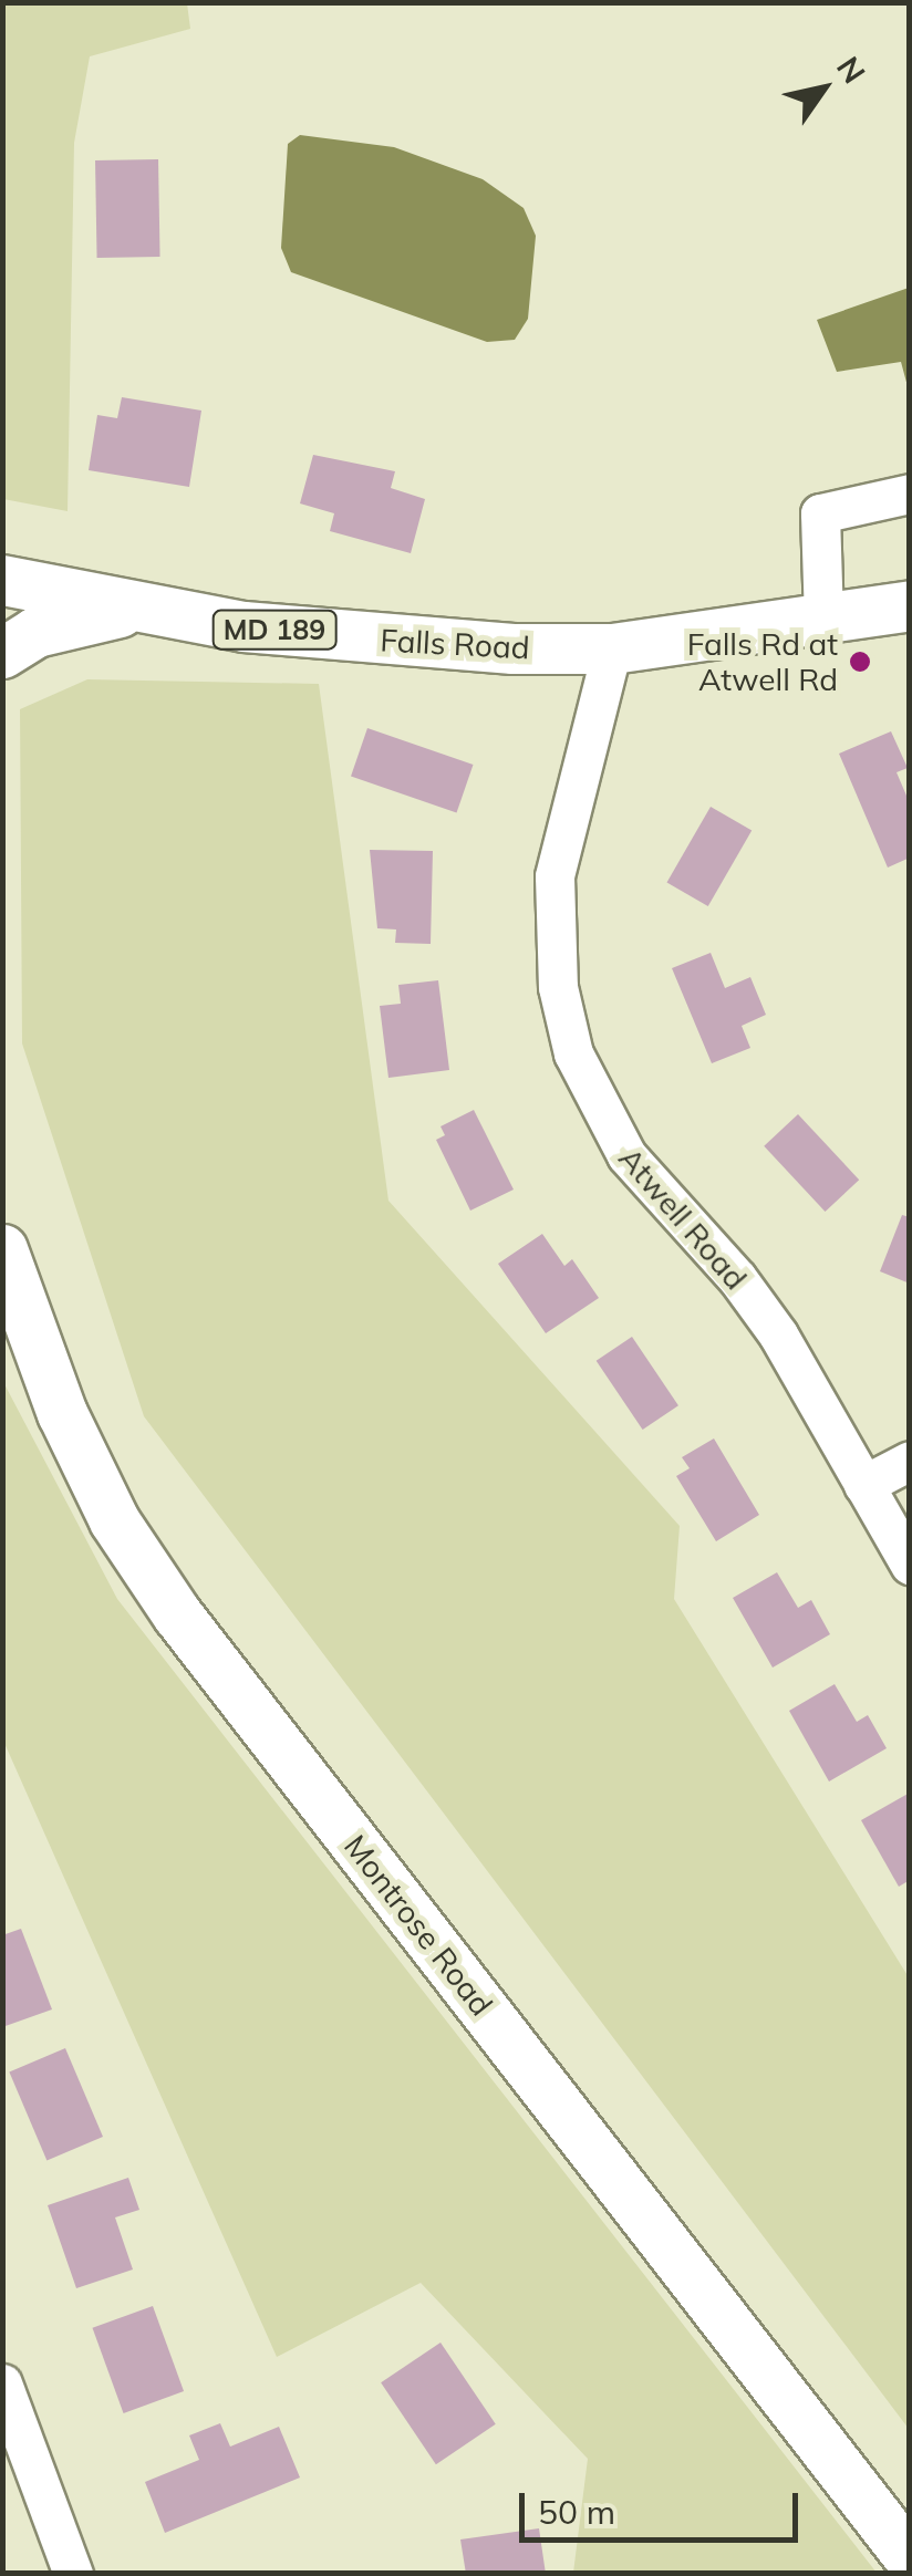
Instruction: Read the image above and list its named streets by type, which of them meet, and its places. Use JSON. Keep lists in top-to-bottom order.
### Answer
{
  "streets": {
    "main road": ["MD 189", "Falls Road", "Montrose Road"],
    "street": ["Atwell Road"]
  },
  "crossings": [
    ["Falls Road", "Atwell Road"]
  ],
  "places": ["Falls Rd at Atwell Rd"],
  "scale_bar": "50 m",
  "north": "top right"
}
